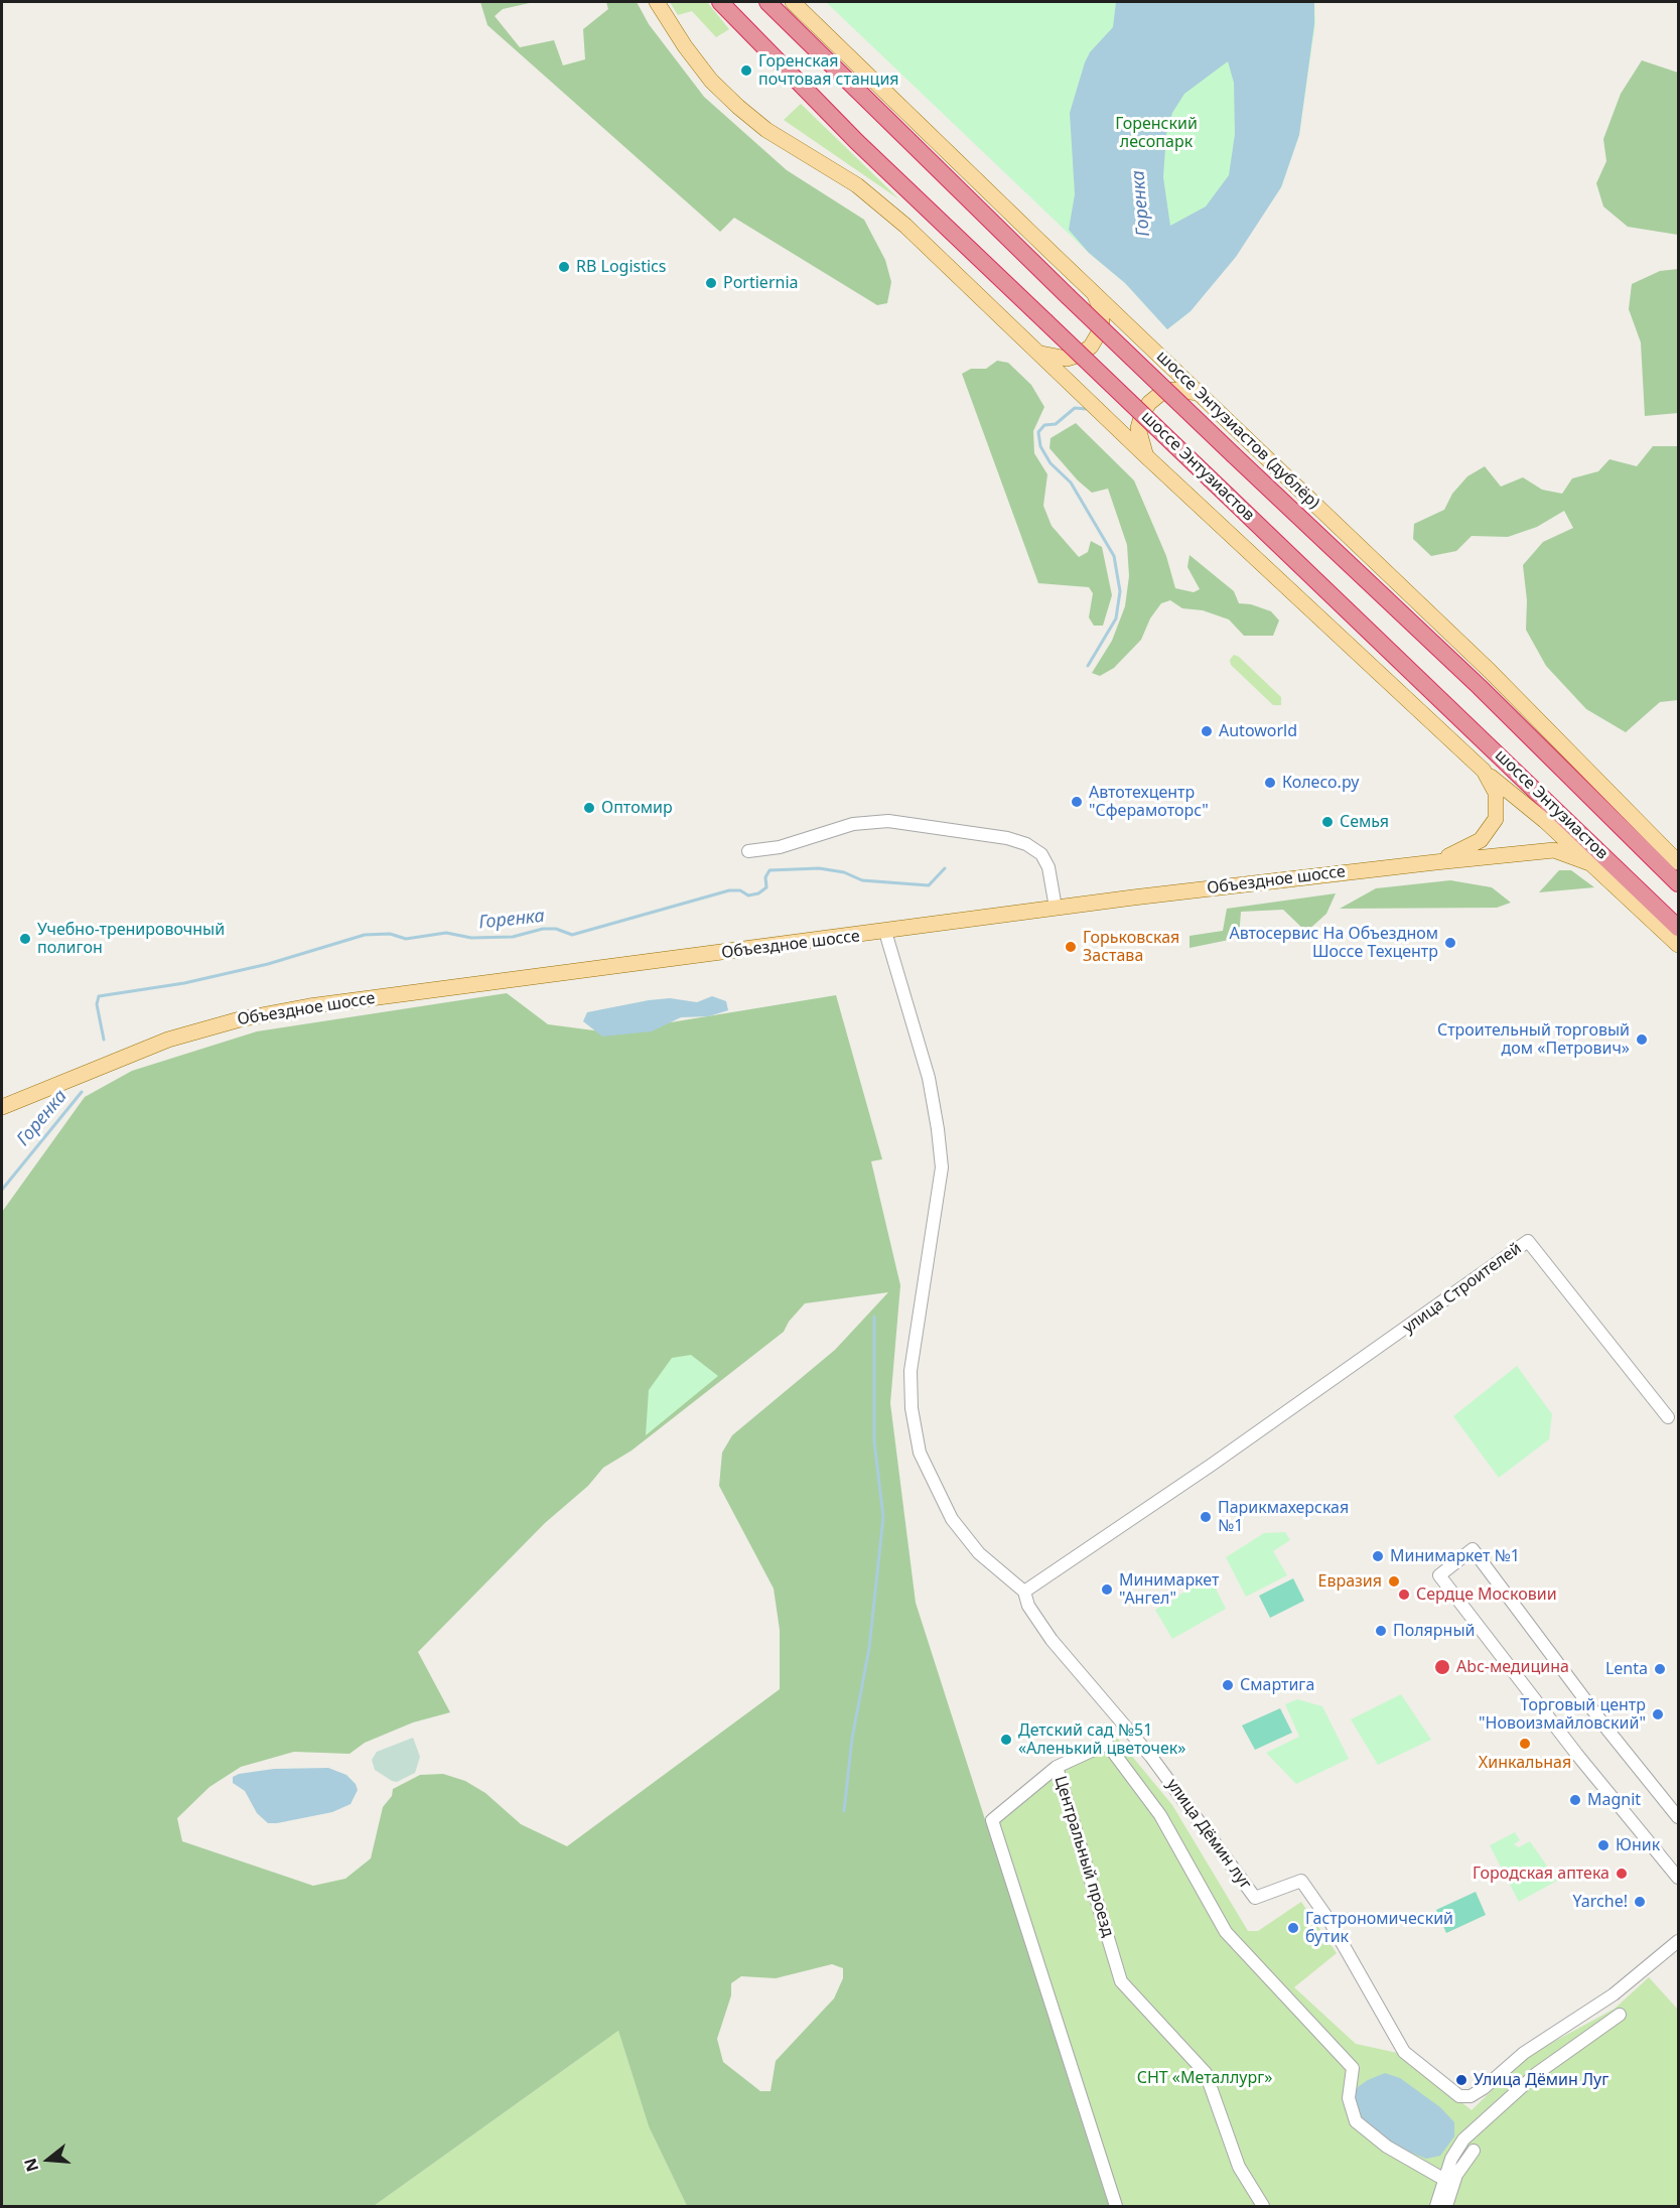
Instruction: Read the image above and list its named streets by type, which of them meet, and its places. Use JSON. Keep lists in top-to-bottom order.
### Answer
{
  "streets": {
    "highway": ["шоссе Энтузиастов"],
    "main road": ["шоссе Энтузиастов (дублёр)", "Объездное шоссе"],
    "street": ["улица Строителей", "улица Дёмин луг", "Центральный проезд"]
  },
  "crossings": [
    ["улица Строителей", "улица Дёмин луг"]
  ],
  "water": ["Горенка"],
  "parks": ["Горенский лесопарк", "СНТ «Металлург»"],
  "places": [
    "Горенская почтовая станция",
    "RB Logistics",
    "Portiernia",
    "Autoworld",
    "Колесо.ру",
    "Автотехцентр \"Сферамоторс\"",
    "Оптомир",
    "Семья",
    "Учебно-тренировочный полигон",
    "Автосервис На Объездном Шоссе Техцентр",
    "Горьковская Застава",
    "Строительный торговый дом «Петрович»",
    "Парикмахерская №1",
    "Минимаркет №1",
    "Евразия",
    "Минимаркет \"Ангел\"",
    "Сердце Московии",
    "Полярный",
    "Abc-медицина",
    "Lenta",
    "Смартига",
    "Торговый центр \"Новоизмайловский\"",
    "Детский сад №51 «Аленький цветочек»",
    "Хинкальная",
    "Magnit",
    "Юник",
    "Городская аптека",
    "Yarche!",
    "Гастрономический бутик",
    "Улица Дёмин Луг"
  ],
  "north": "left"
}
